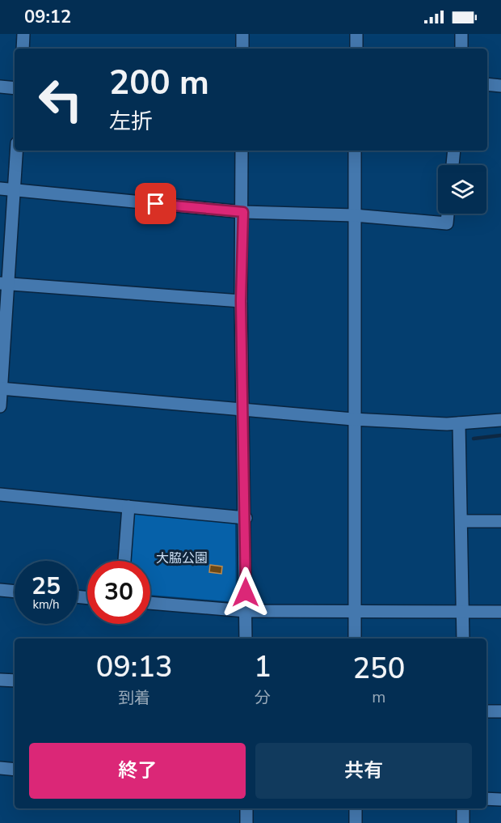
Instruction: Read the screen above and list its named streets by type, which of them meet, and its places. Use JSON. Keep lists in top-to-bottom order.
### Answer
{
  "parks": ["大脇公園"],
  "page": {
    "status": "09:12",
    "turn": ["200 m", "左折"],
    "speed": "25 km/h",
    "limit": "30",
    "eta": [
      "09:13",
      "到着",
      "1",
      "分",
      "250",
      "m"
    ],
    "buttons": ["終了", "共有"]
  }
}
